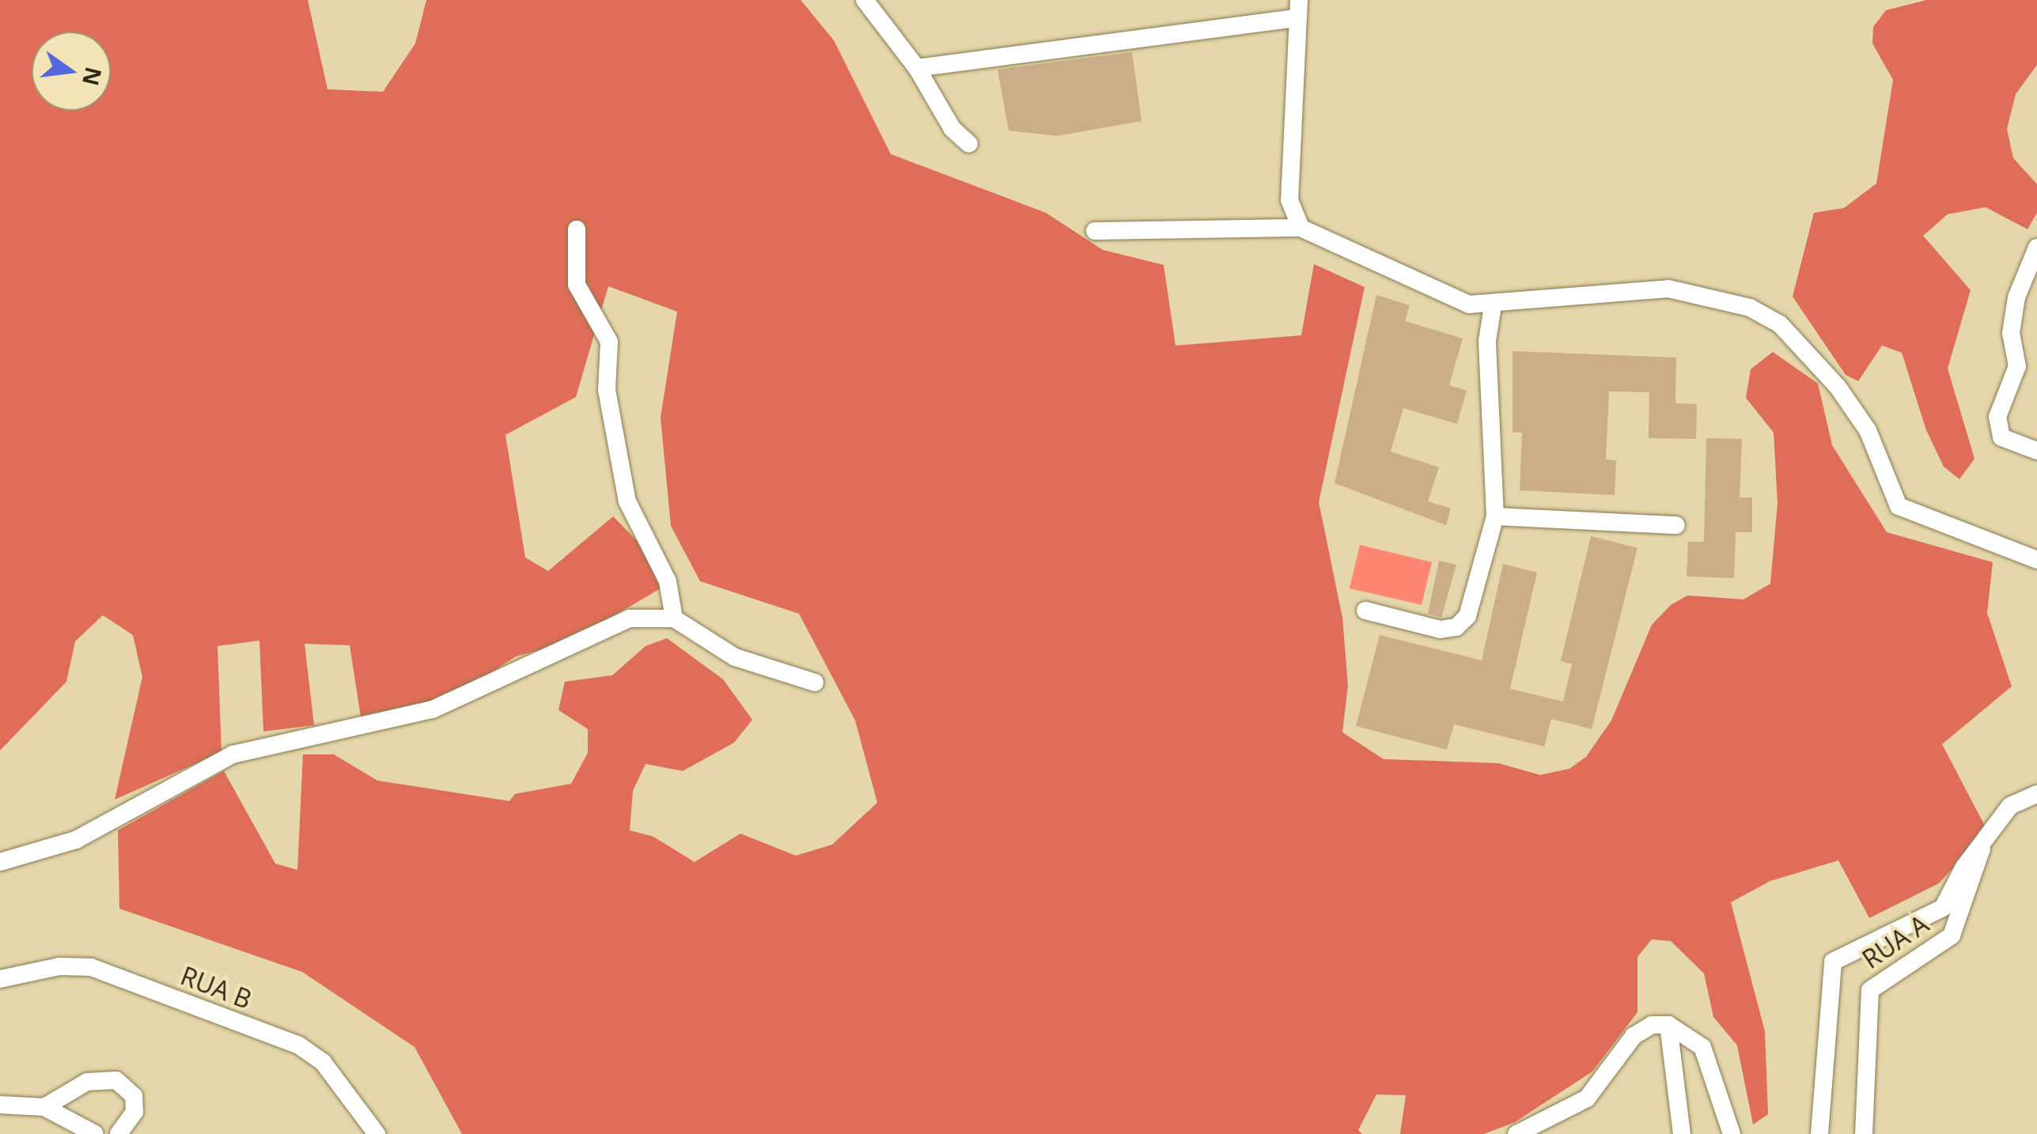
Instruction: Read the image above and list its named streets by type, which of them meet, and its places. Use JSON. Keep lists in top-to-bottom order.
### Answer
{
  "streets": {
    "street": ["RUA A", "RUA B"]
  },
  "north": "right"
}
